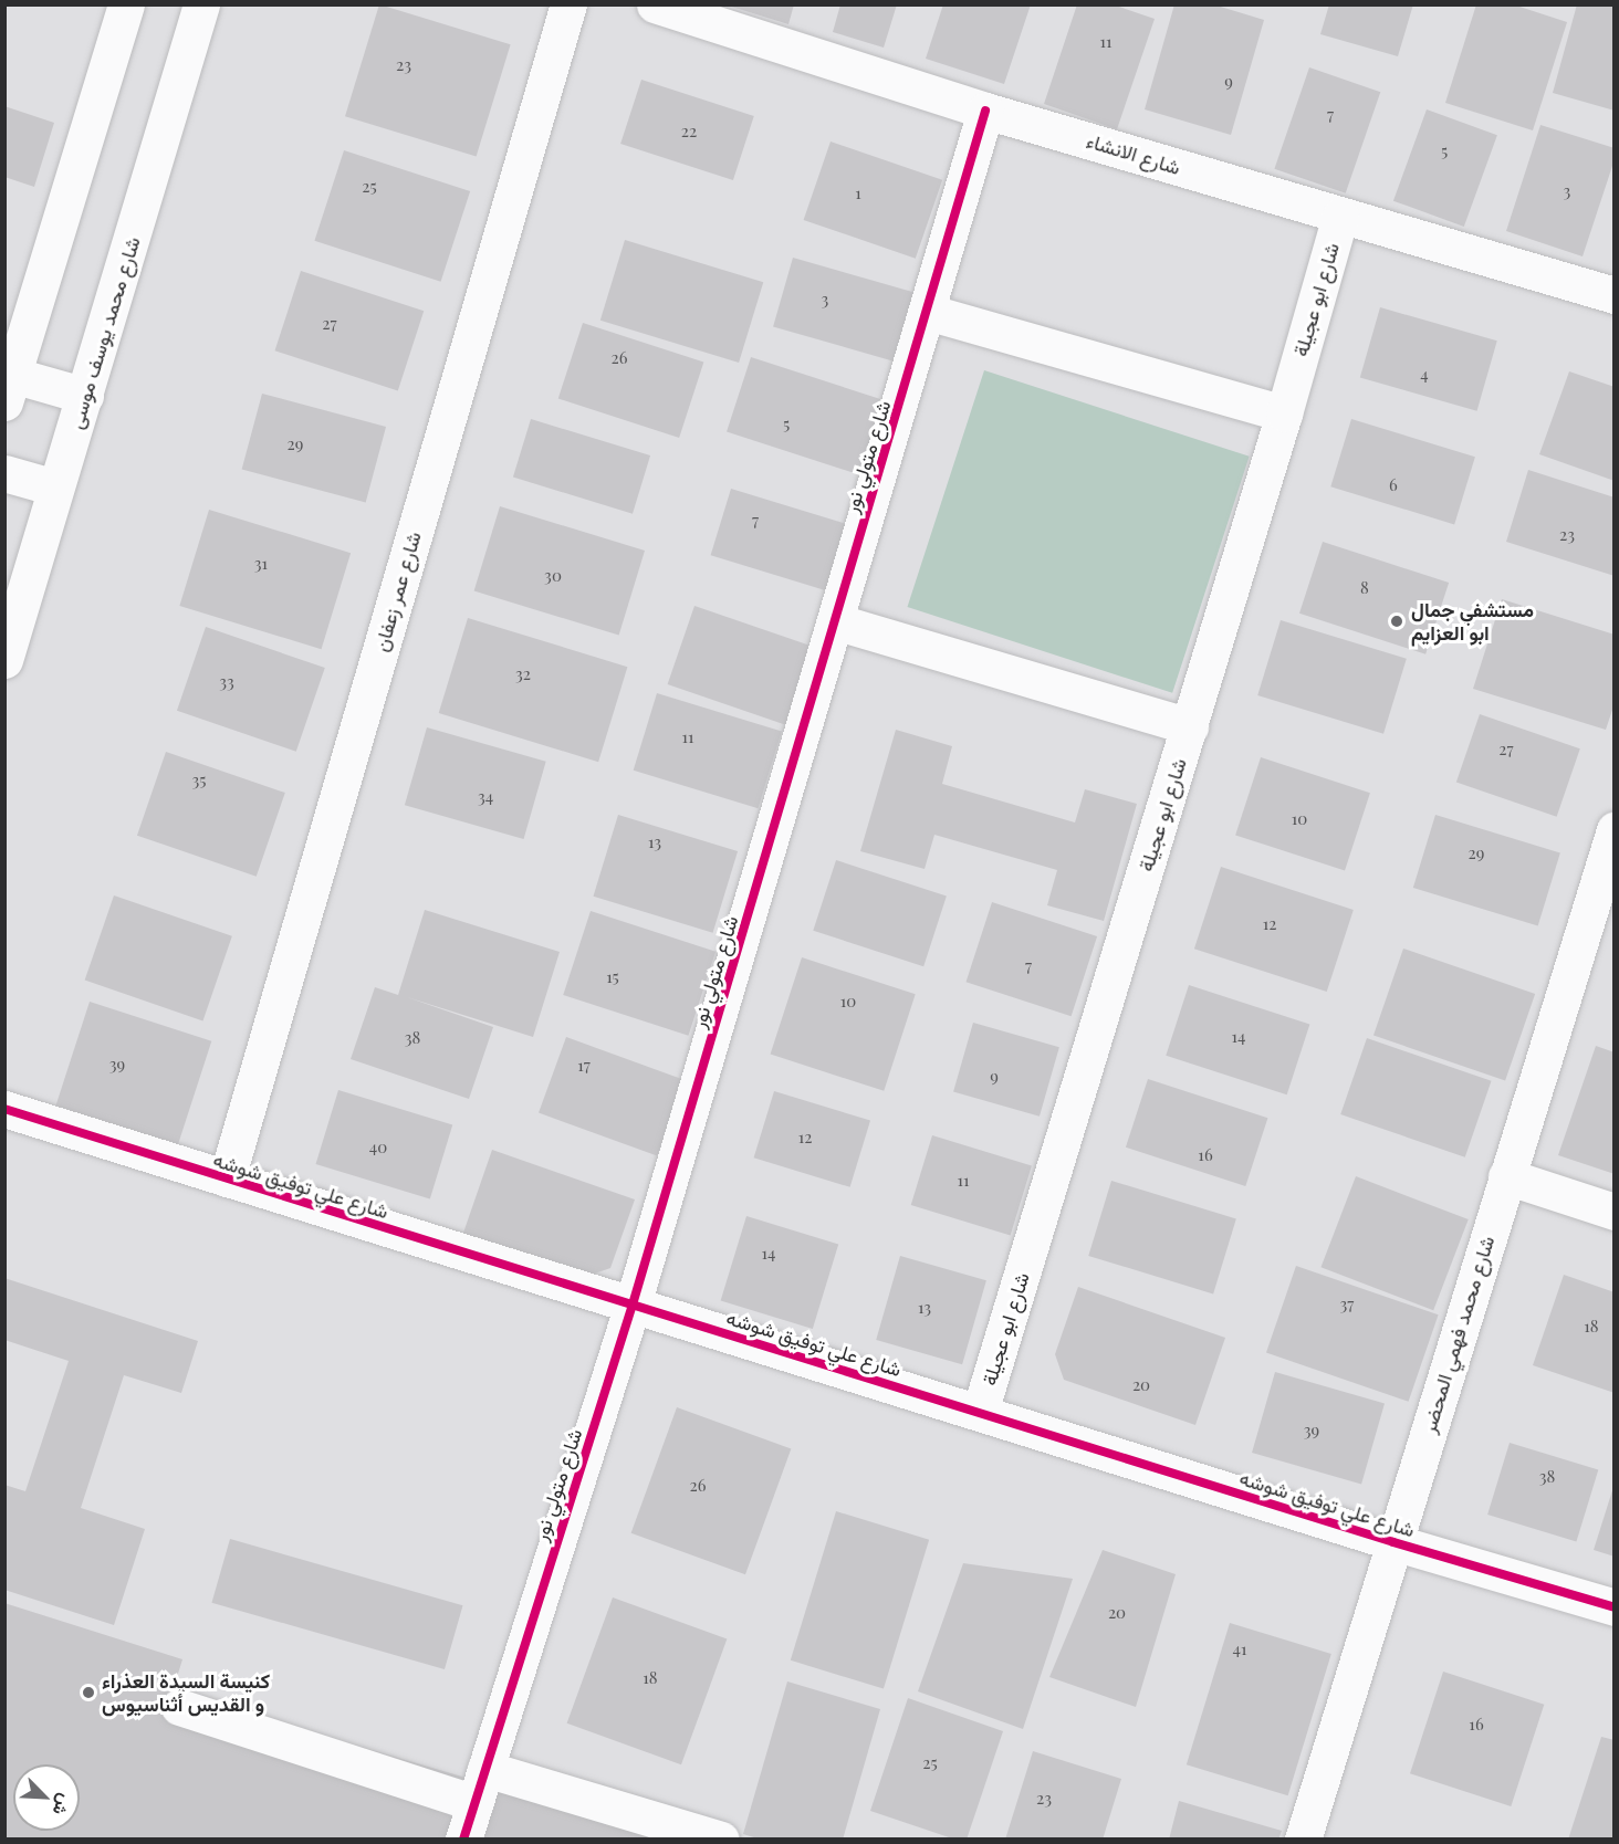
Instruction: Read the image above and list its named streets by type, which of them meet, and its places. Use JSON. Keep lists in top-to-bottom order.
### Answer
{
  "streets": {
    "street": [
      "شارع الانشاء",
      "شارع ابو عجيلة",
      "شارع محمد يوسف موسى",
      "شارع متولي نور",
      "شارع عمر زعفان",
      "شارع علي توفيق شوشه",
      "شارع محمد فهمي المحضر"
    ]
  },
  "crossings": [
    ["شارع الانشاء", "شارع ابو عجيلة"],
    ["شارع الانشاء", "شارع متولي نور"],
    ["شارع ابو عجيلة", "شارع علي توفيق شوشه"],
    ["شارع متولي نور", "شارع علي توفيق شوشه"],
    ["شارع عمر زعفان", "شارع علي توفيق شوشه"],
    ["شارع علي توفيق شوشه", "شارع محمد فهمي المحضر"]
  ],
  "places": ["مستشفي جمال ابو العزايم", "كنيسة السيدة العذراء و القديس أثناسيوس"],
  "house_numbers": [
    "11",
    "23",
    "9",
    "7",
    "22",
    "5",
    "25",
    "3",
    "1",
    "3",
    "27",
    "26",
    "4",
    "5",
    "29",
    "6",
    "7",
    "23",
    "31",
    "30",
    "8",
    "32",
    "33",
    "11",
    "27",
    "35",
    "34",
    "10",
    "13",
    "29",
    "12",
    "7",
    "15",
    "10",
    "14",
    "38",
    "39",
    "17",
    "9",
    "12",
    "40",
    "16",
    "11",
    "14",
    "37",
    "13",
    "18",
    "20",
    "39",
    "38",
    "26",
    "20",
    "41",
    "18",
    "16",
    "25",
    "23"
  ],
  "north": "bottom right"
}
